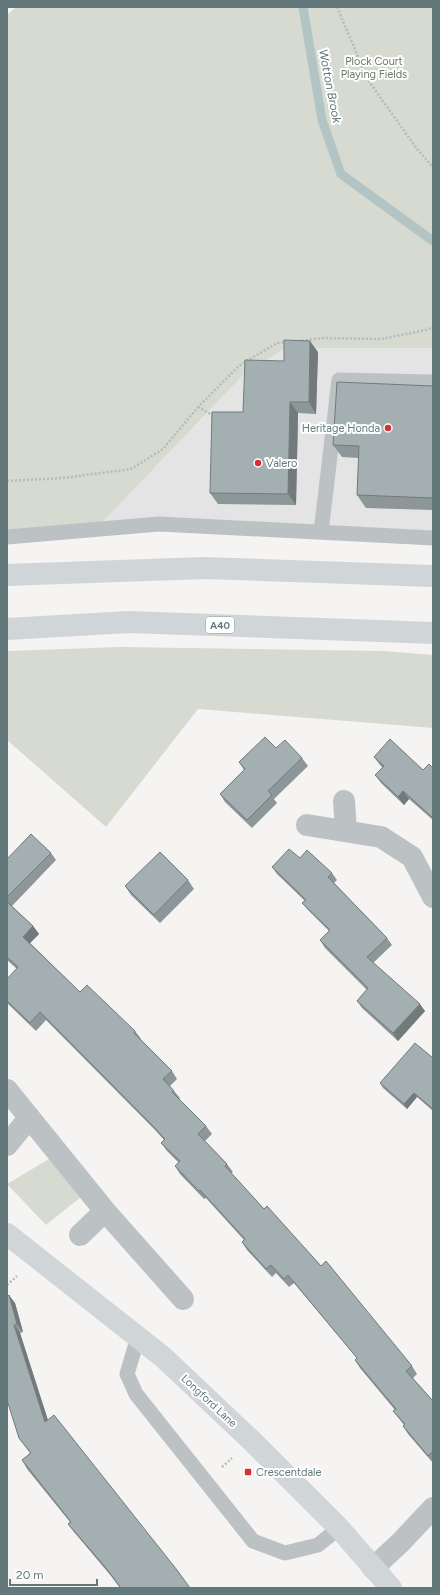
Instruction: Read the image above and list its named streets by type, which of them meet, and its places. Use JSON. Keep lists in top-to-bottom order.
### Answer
{
  "streets": {
    "main road": ["A40", "Longford Lane"]
  },
  "water": ["Wotton Brook"],
  "parks": ["Plock Court Playing Fields"],
  "places": {
    "other": ["Heritage Honda", "Valero"],
    "transit": ["Crescentdale"]
  },
  "scale_bar": "20 m"
}
